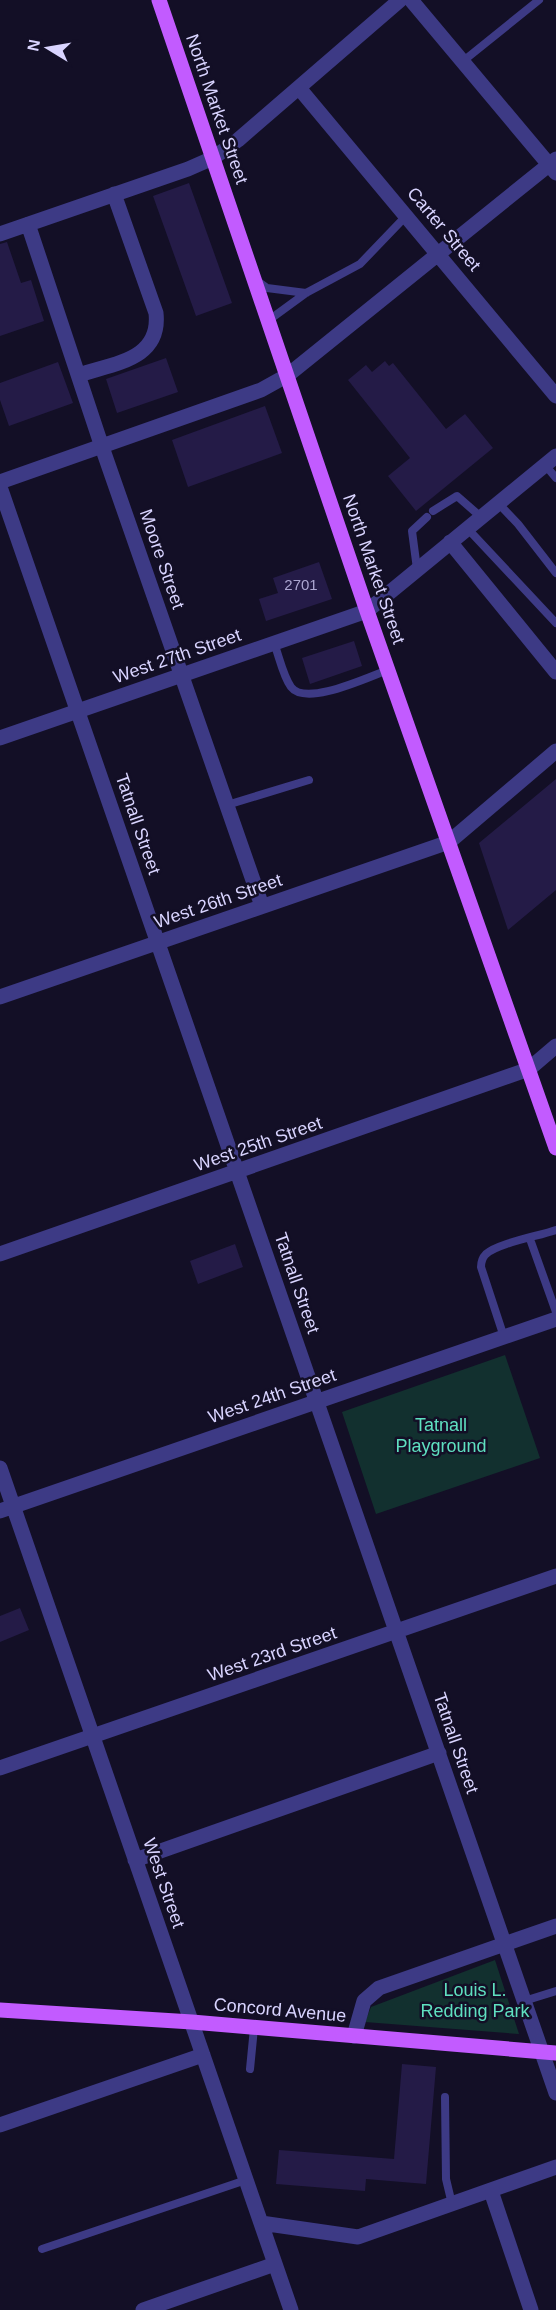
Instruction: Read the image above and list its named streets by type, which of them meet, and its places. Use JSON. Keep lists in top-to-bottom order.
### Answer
{
  "streets": {
    "main road": ["North Market Street", "Concord Avenue"],
    "street": [
      "Carter Street",
      "Moore Street",
      "West 27th Street",
      "Tatnall Street",
      "West 26th Street",
      "West 25th Street",
      "West 24th Street",
      "West 23rd Street",
      "West Street"
    ]
  },
  "crossings": [
    ["North Market Street", "West 27th Street"],
    ["North Market Street", "West 26th Street"],
    ["North Market Street", "West 25th Street"],
    ["Moore Street", "West 27th Street"],
    ["Moore Street", "West 26th Street"],
    ["West 27th Street", "Tatnall Street"],
    ["Tatnall Street", "West 26th Street"],
    ["Tatnall Street", "West 25th Street"],
    ["Tatnall Street", "West 24th Street"],
    ["Tatnall Street", "West 23rd Street"],
    ["Tatnall Street", "Concord Avenue"],
    ["West 24th Street", "West Street"],
    ["West 23rd Street", "West Street"],
    ["West Street", "Concord Avenue"]
  ],
  "parks": ["Tatnall Playground", "Louis L. Redding Park"],
  "house_numbers": ["2701"],
  "north": "left"
}
